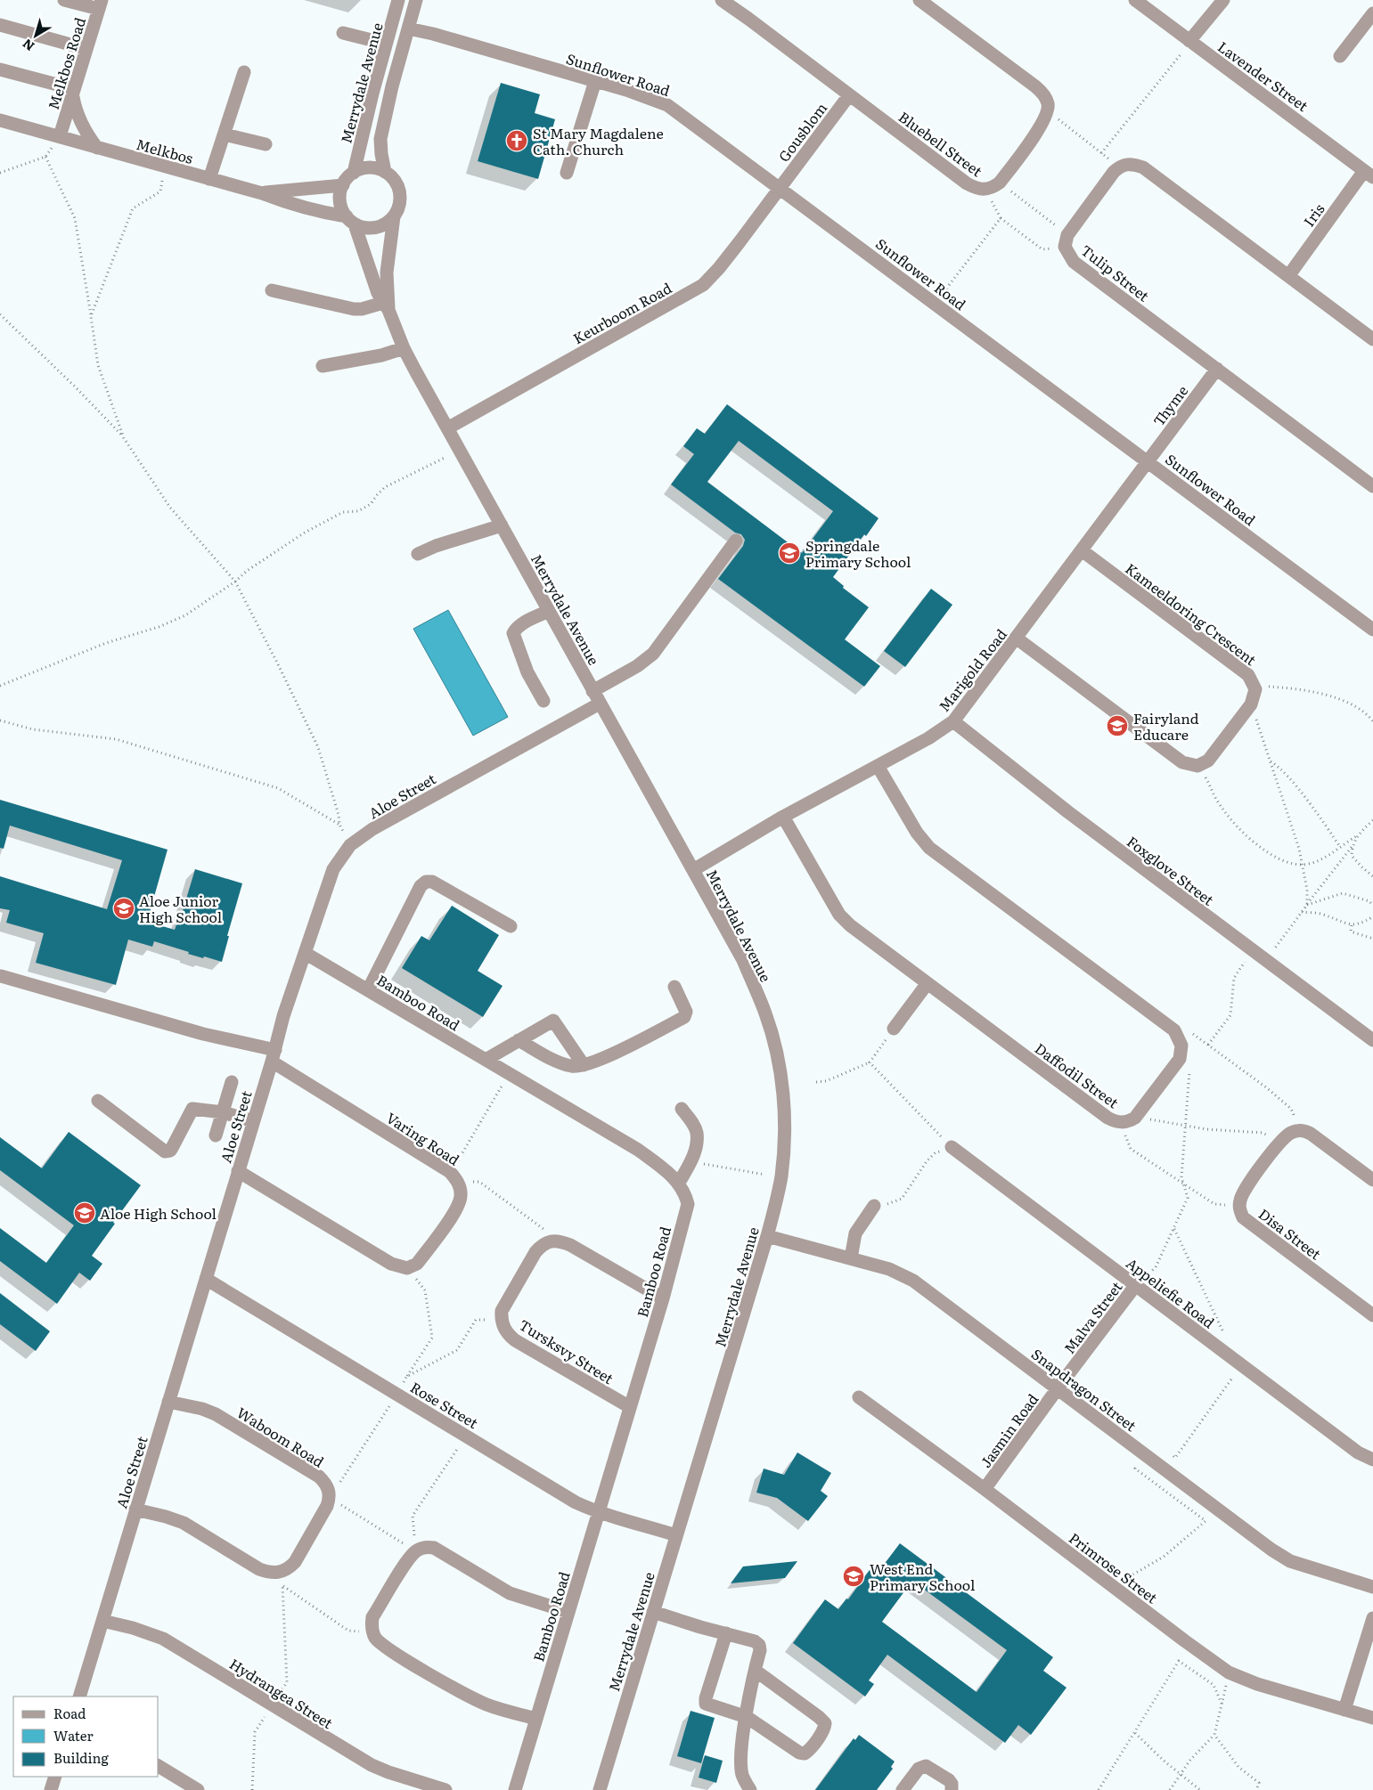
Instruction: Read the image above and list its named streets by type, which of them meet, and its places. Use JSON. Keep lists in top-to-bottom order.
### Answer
{
  "streets": {
    "street": [
      "Melkbos Road",
      "Sunflower Road",
      "Lavender Street",
      "Merrydale Avenue",
      "Gousblom",
      "Bluebell Street",
      "Melkbos",
      "Iris",
      "Tulip Street",
      "Keurboom Road",
      "Thyme",
      "Kameeldoring Crescent",
      "Marigold Road",
      "Aloe Street",
      "Foxglove Street",
      "Bamboo Road",
      "Daffodil Street",
      "Varing Road",
      "Disa Street",
      "Appeliefie Road",
      "Malva Street",
      "Tursksvy Street",
      "Snapdragon Street",
      "Rose Street",
      "Jasmin Road",
      "Waboom Road",
      "Primrose Street",
      "Hydrangea Street"
    ]
  },
  "crossings": [
    ["Melkbos Road", "Melkbos"],
    ["Sunflower Road", "Gousblom"],
    ["Sunflower Road", "Keurboom Road"],
    ["Sunflower Road", "Thyme"],
    ["Sunflower Road", "Marigold Road"],
    ["Lavender Street", "Iris"],
    ["Merrydale Avenue", "Melkbos"],
    ["Merrydale Avenue", "Keurboom Road"],
    ["Merrydale Avenue", "Marigold Road"],
    ["Merrydale Avenue", "Aloe Street"],
    ["Merrydale Avenue", "Snapdragon Street"],
    ["Merrydale Avenue", "Rose Street"],
    ["Gousblom", "Bluebell Street"],
    ["Gousblom", "Keurboom Road"],
    ["Tulip Street", "Thyme"],
    ["Thyme", "Marigold Road"],
    ["Kameeldoring Crescent", "Marigold Road"],
    ["Marigold Road", "Foxglove Street"],
    ["Marigold Road", "Daffodil Street"],
    ["Aloe Street", "Bamboo Road"],
    ["Aloe Street", "Varing Road"],
    ["Aloe Street", "Rose Street"],
    ["Aloe Street", "Waboom Road"],
    ["Aloe Street", "Hydrangea Street"],
    ["Bamboo Road", "Tursksvy Street"],
    ["Bamboo Road", "Rose Street"],
    ["Appeliefie Road", "Malva Street"],
    ["Malva Street", "Snapdragon Street"],
    ["Malva Street", "Jasmin Road"],
    ["Snapdragon Street", "Jasmin Road"],
    ["Jasmin Road", "Primrose Street"]
  ],
  "places": {
    "church": ["St Mary Magdalene Cath. Church"],
    "school or university": [
      "Springdale Primary School",
      "Fairyland Educare",
      "Aloe Junior High School",
      "Aloe High School",
      "West End Primary School"
    ]
  },
  "legend": ["Road", "Water", "Building"],
  "north": "bottom left"
}
